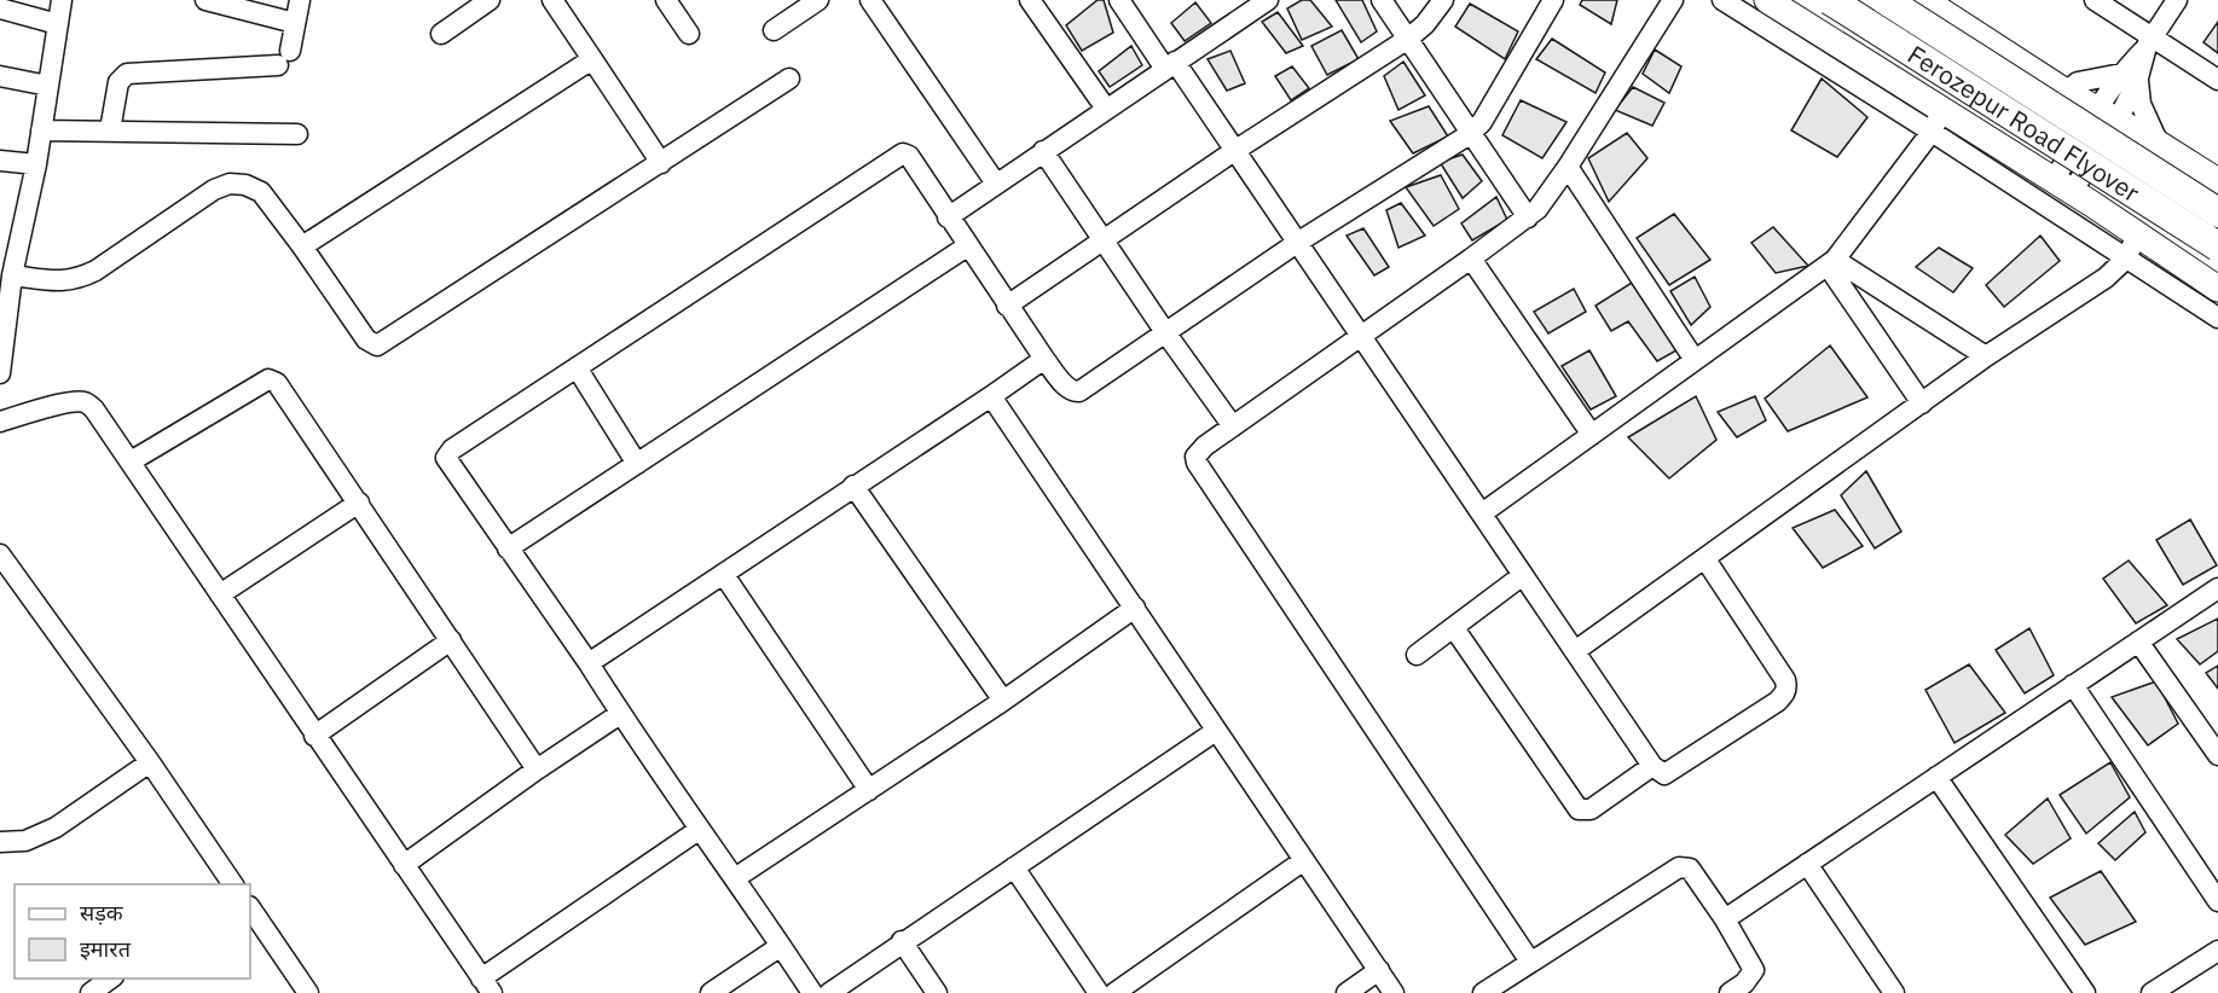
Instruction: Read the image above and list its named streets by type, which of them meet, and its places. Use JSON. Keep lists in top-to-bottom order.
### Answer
{
  "streets": {
    "highway": ["Ferozepur Road Flyover"]
  },
  "legend": ["सड़क", "इमारत"]
}
